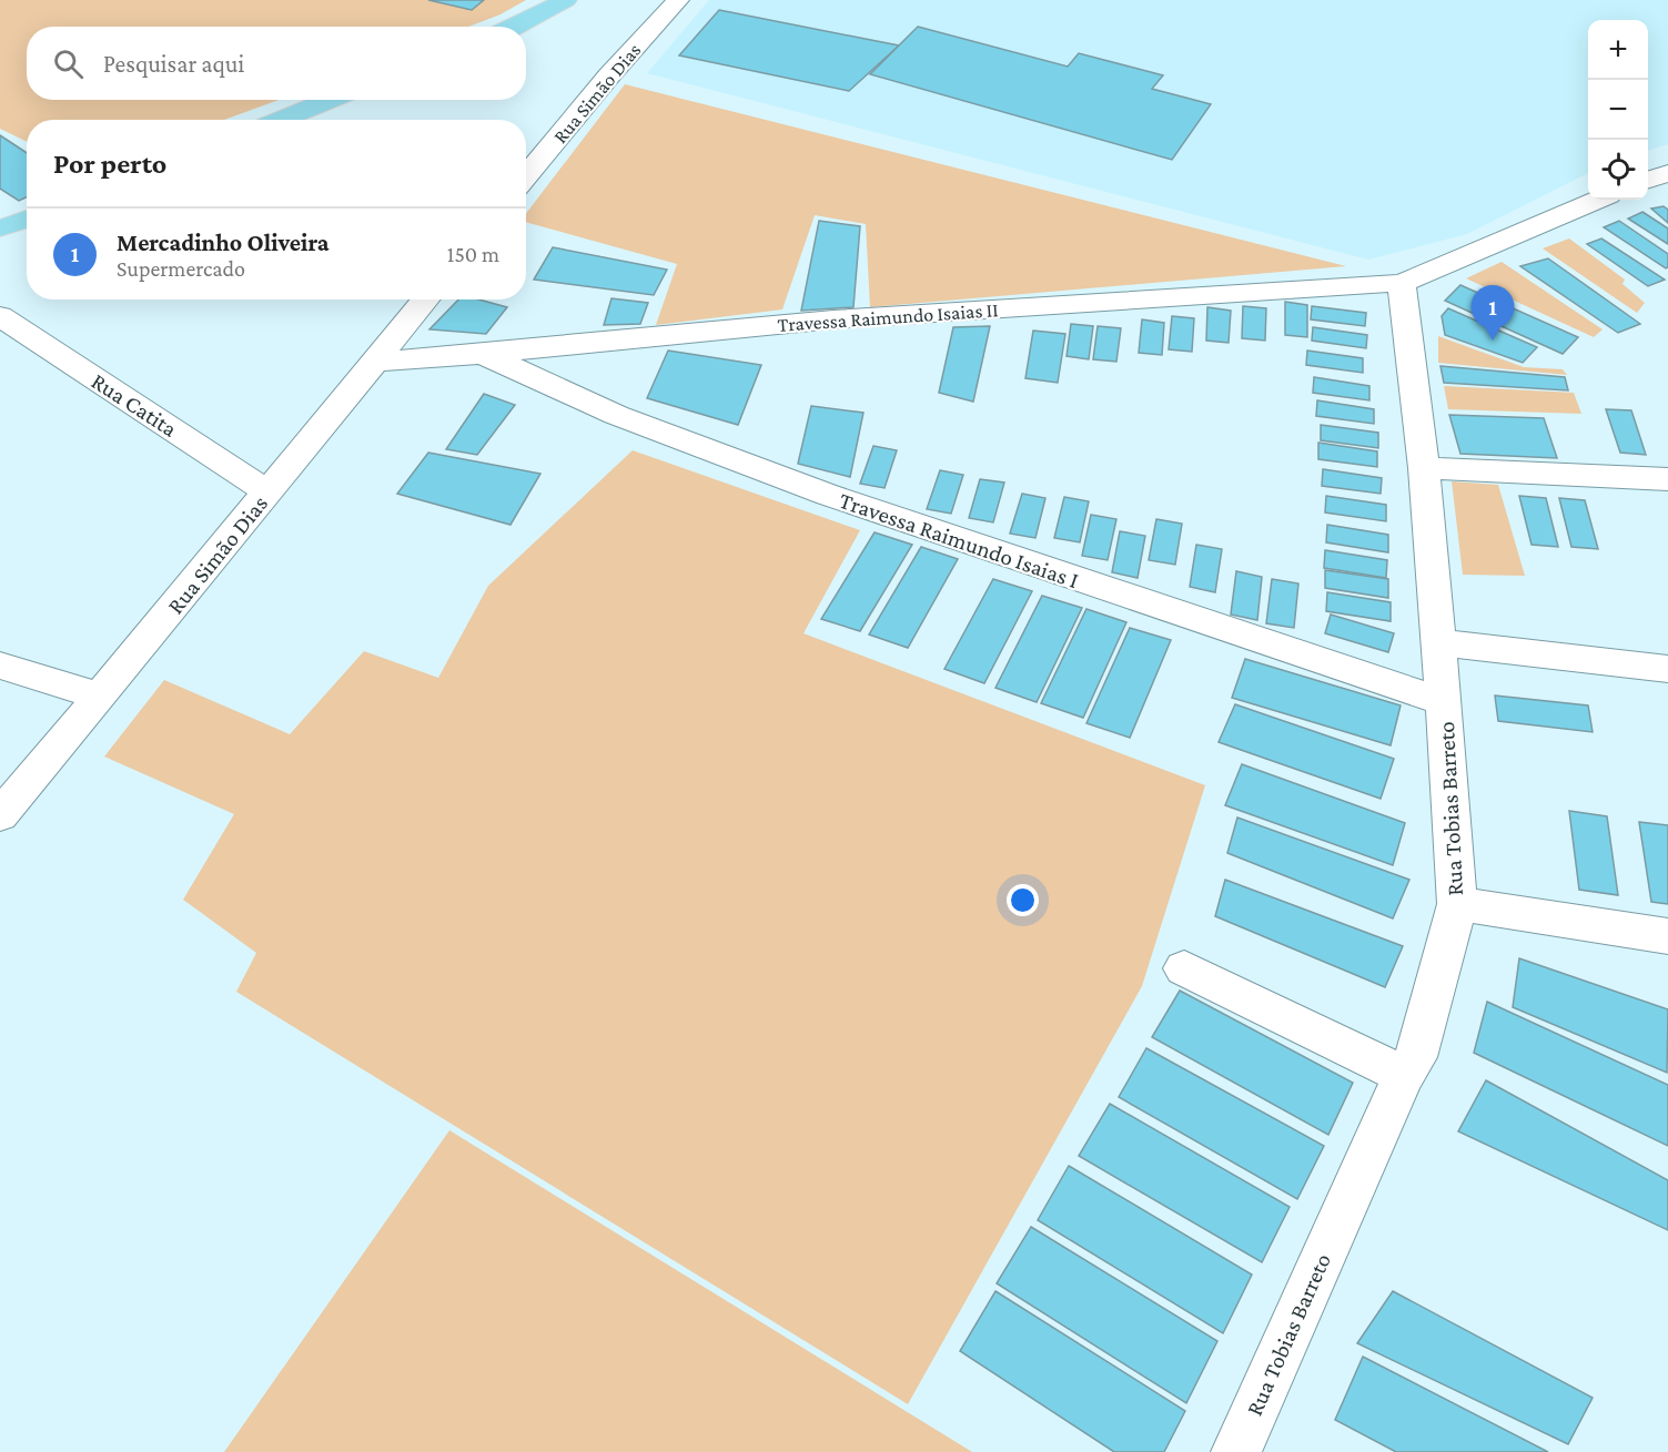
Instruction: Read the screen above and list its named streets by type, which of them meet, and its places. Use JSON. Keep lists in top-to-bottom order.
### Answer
{
  "streets": {
    "street": [
      "Rua Simão Dias",
      "Travessa Raimundo Isaias II",
      "Rua Catita",
      "Travessa Raimundo Isaias I",
      "Rua Tobias Barreto"
    ]
  },
  "crossings": [
    ["Rua Simão Dias", "Travessa Raimundo Isaias II"],
    ["Rua Simão Dias", "Rua Catita"],
    ["Travessa Raimundo Isaias II", "Travessa Raimundo Isaias I"],
    ["Travessa Raimundo Isaias II", "Rua Tobias Barreto"],
    ["Travessa Raimundo Isaias I", "Rua Tobias Barreto"]
  ],
  "page": {
    "map_buttons": ["+", "−"],
    "search": "Pesquisar aqui",
    "heading": "Por perto",
    "list": [
      {
        "mark": "1",
        "name": "Mercadinho Oliveira",
        "note": "Supermercado",
        "value": "150 m"
      }
    ],
    "pins": "1"
  }
}
